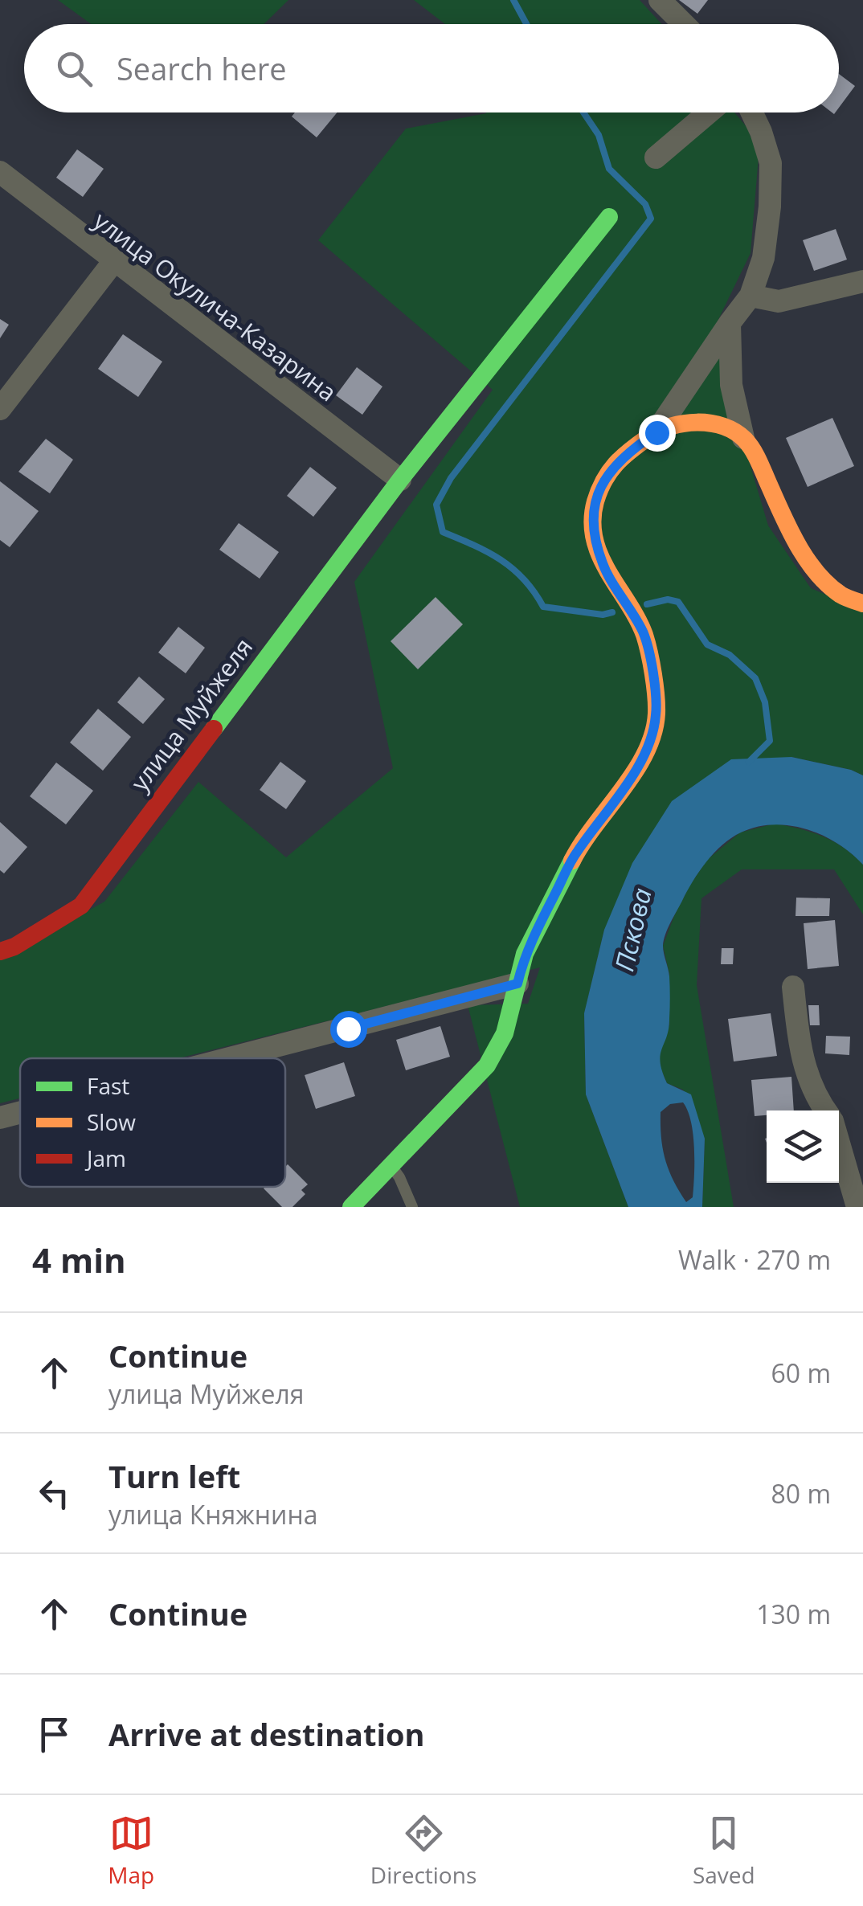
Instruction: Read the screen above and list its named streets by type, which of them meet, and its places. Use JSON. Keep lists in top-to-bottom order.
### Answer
{
  "streets": {
    "street": ["улица Окулича-Казарина", "улица Муйжеля"]
  },
  "crossings": [
    ["улица Окулича-Казарина", "улица Муйжеля"]
  ],
  "water": ["Пскова"],
  "legend": ["Fast", "Slow", "Jam"],
  "page": {
    "search": "Search here",
    "heading": ["4 min", "Walk · 270 m"],
    "list": [
      ["Continue", "улица Муйжеля", "60 m"],
      ["Turn left", "улица Княжнина", "80 m"],
      ["Continue", "130 m"],
      "Arrive at destination"
    ],
    "nav": ["Map", "Directions", "Saved"]
  }
}
